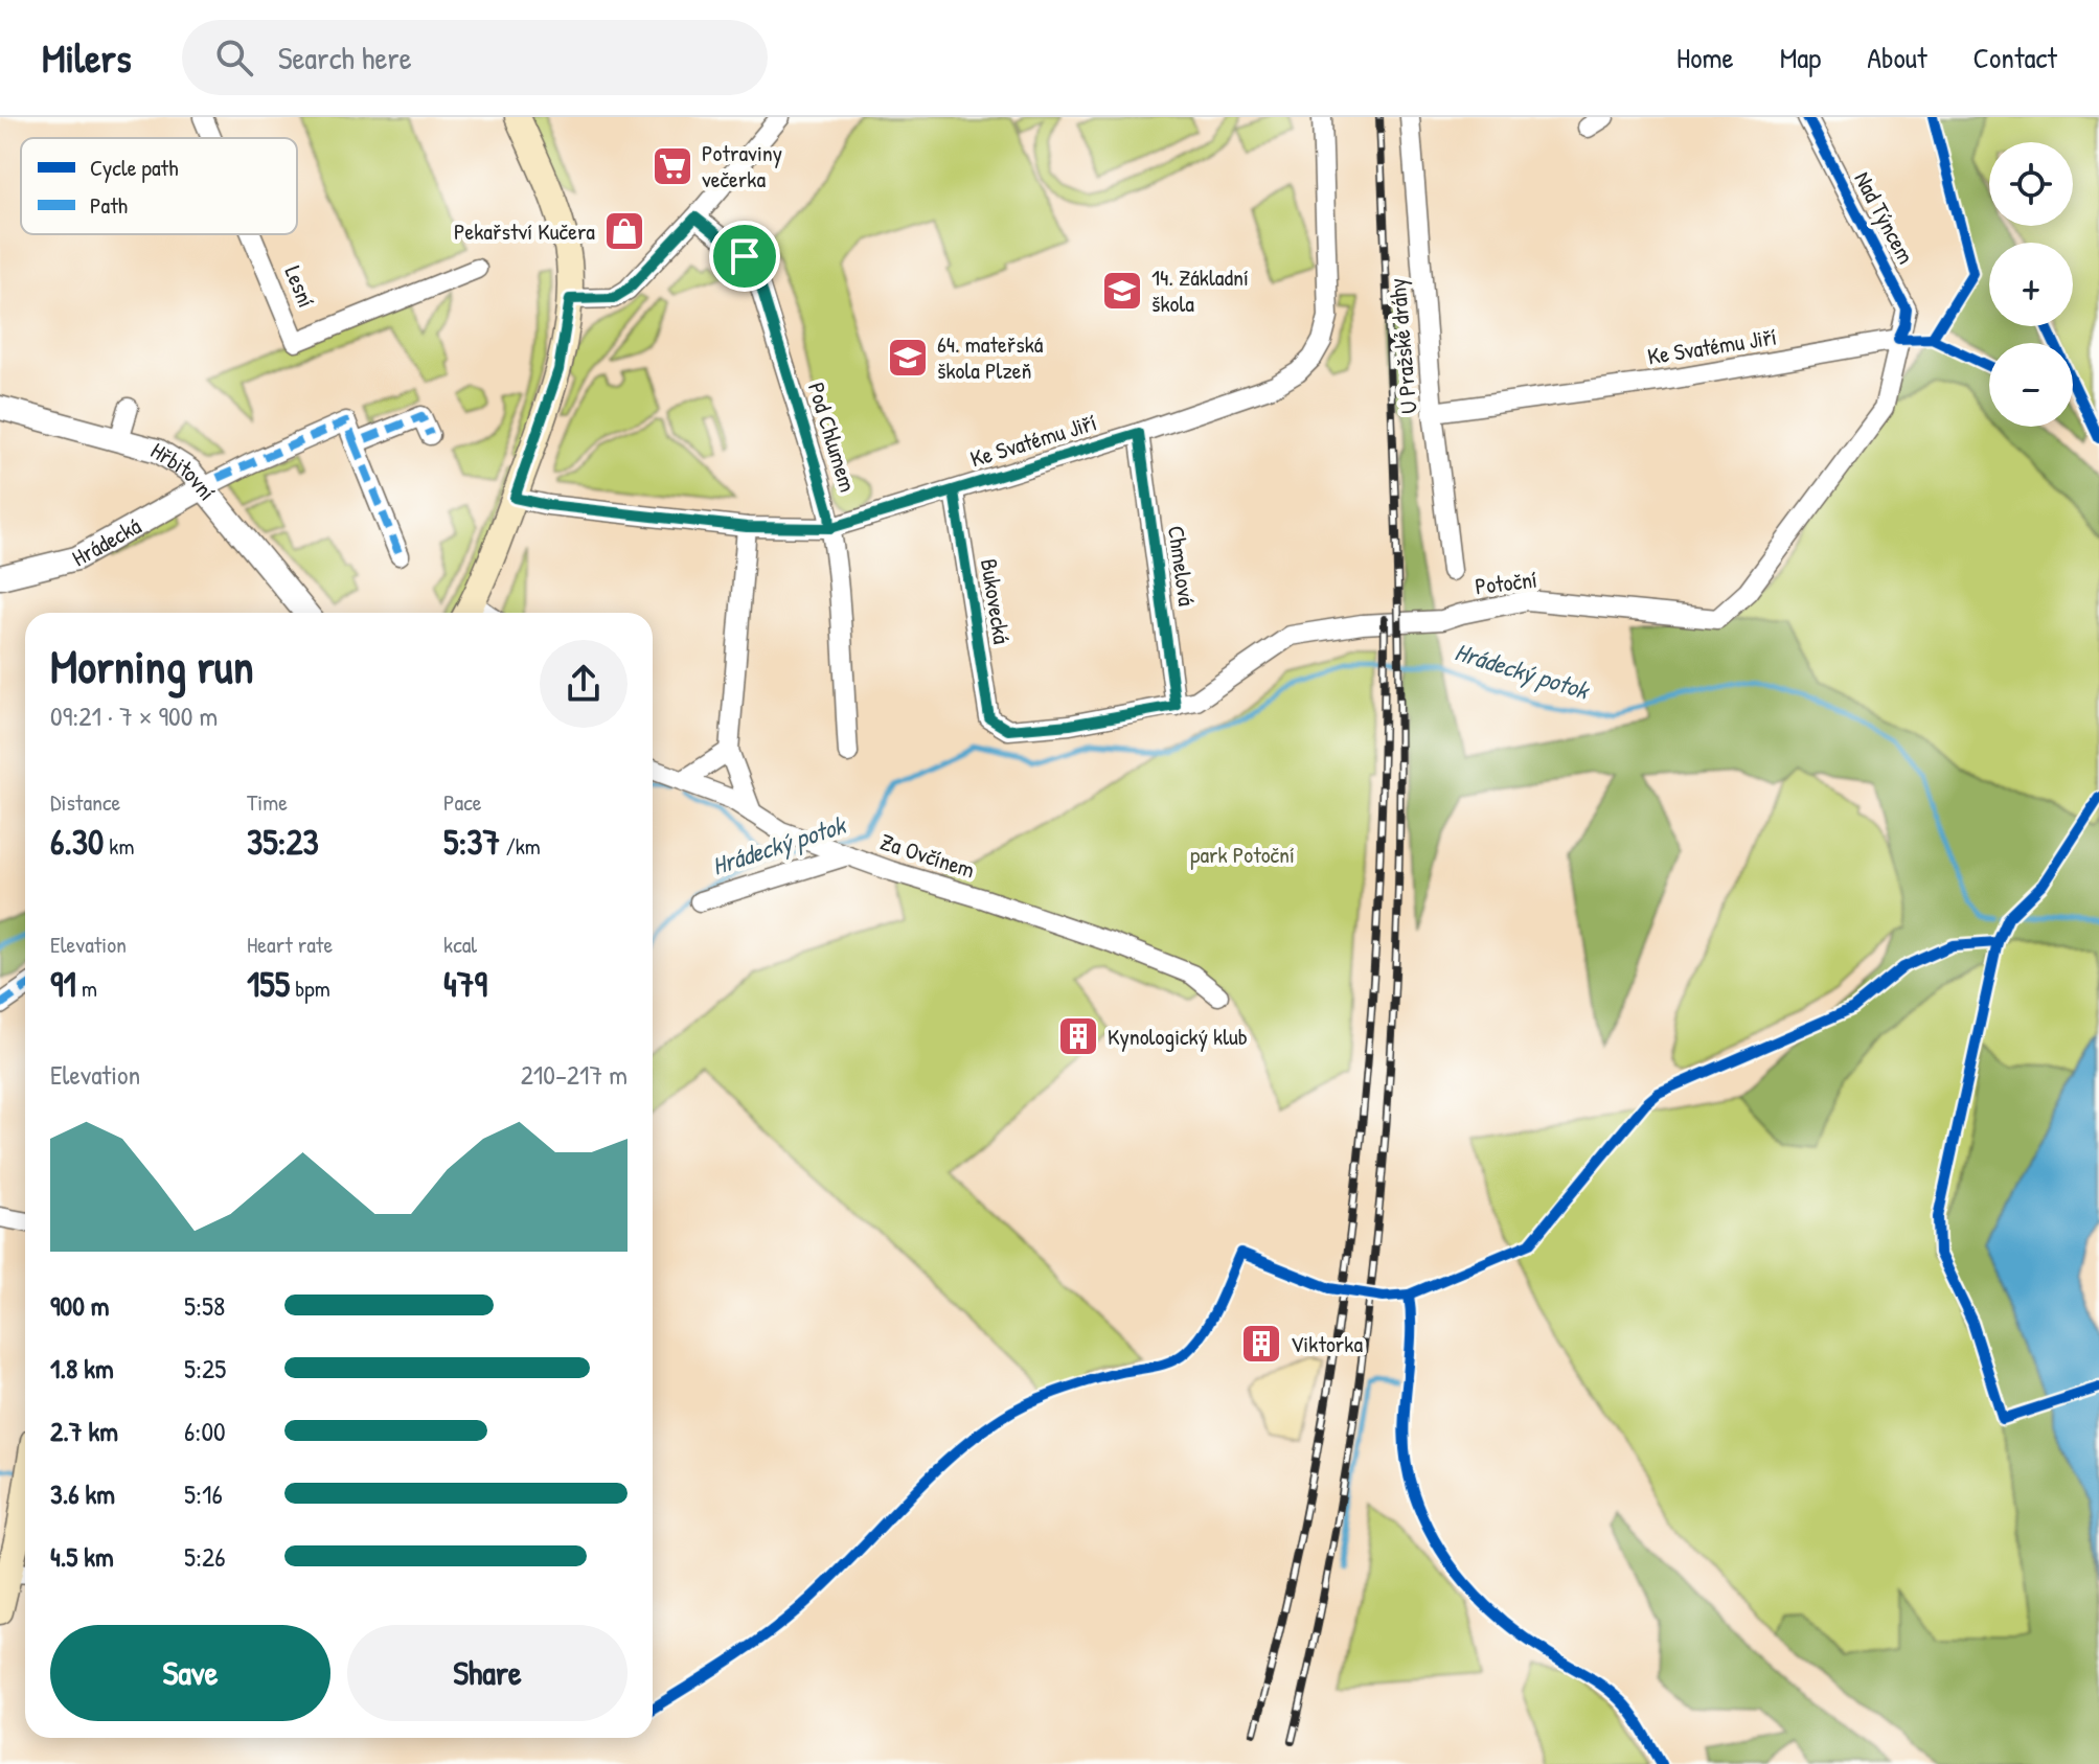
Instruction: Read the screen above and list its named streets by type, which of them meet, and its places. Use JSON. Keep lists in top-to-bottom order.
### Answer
{
  "streets": {
    "street": [
      "Nad Týncem",
      "Lesní",
      "U Pražské dráhy",
      "Ke Svatému Jiří",
      "Pod Chlumem",
      "Hřbitovní",
      "Hrádecká",
      "Chmelová",
      "Potoční",
      "Bukovecká",
      "Za Ovčínem"
    ]
  },
  "crossings": [
    ["Nad Týncem", "Ke Svatému Jiří"],
    ["Nad Týncem", "Potoční"],
    ["U Pražské dráhy", "Ke Svatému Jiří"],
    ["Ke Svatému Jiří", "Pod Chlumem"],
    ["Ke Svatému Jiří", "Chmelová"],
    ["Ke Svatému Jiří", "Potoční"],
    ["Ke Svatému Jiří", "Bukovecká"],
    ["Hřbitovní", "Hrádecká"],
    ["Chmelová", "Potoční"],
    ["Potoční", "Bukovecká"]
  ],
  "water": ["Hrádecký potok"],
  "parks": ["park Potoční"],
  "places": {
    "supermarket": ["Potraviny večerka"],
    "shop": ["Pekařství Kučera"],
    "school or university": ["14. Základní škola", "64. mateřská škola Plzeň"],
    "building": ["Kynologický klub", "Viktorka"]
  },
  "legend": ["Cycle path", "Path"],
  "page": {
    "header": "Milers",
    "search": "Search here",
    "nav": [
      "Home",
      "Map",
      "About",
      "Contact"
    ],
    "map_buttons": ["+", "−"],
    "heading": ["Morning run", "09:21 · 7 × 900 m"],
    "stats": [
      ["Distance", "6.30 km"],
      ["Time", "35:23"],
      ["Pace", "5:37 /km"],
      ["Elevation", "91 m"],
      ["Heart rate", "155 bpm"],
      ["kcal", "479"]
    ],
    "chart": ["Elevation", "210–217 m"],
    "list": [
      {
        "name": "900 m",
        "note": "5:58"
      },
      {
        "name": "1.8 km",
        "note": "5:25"
      },
      {
        "name": "2.7 km",
        "note": "6:00"
      },
      {
        "name": "3.6 km",
        "note": "5:16"
      },
      {
        "name": "4.5 km",
        "note": "5:26"
      }
    ],
    "buttons": ["Save", "Share"]
  }
}
